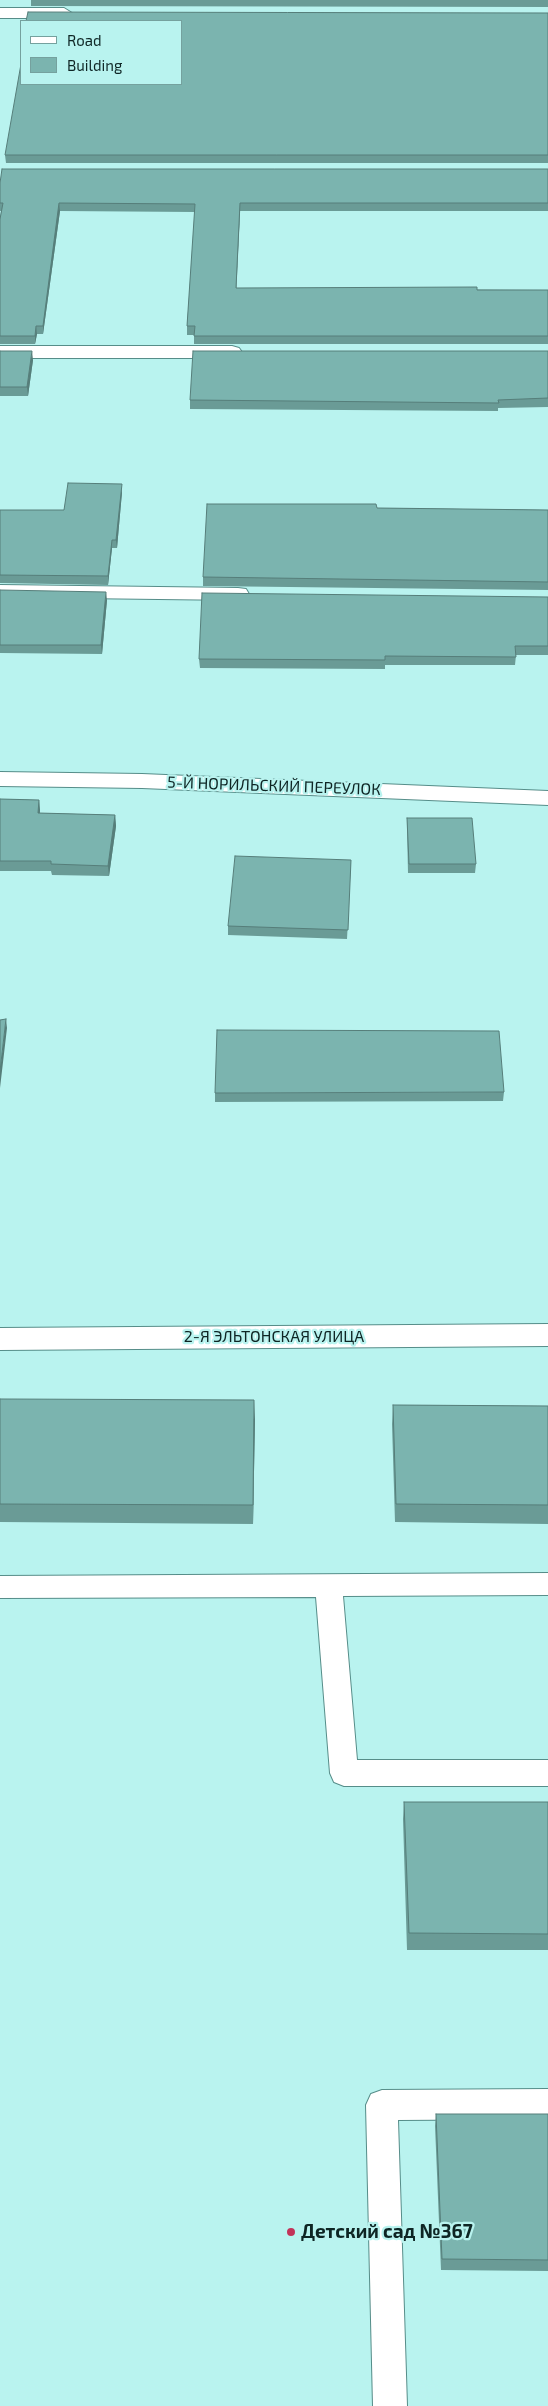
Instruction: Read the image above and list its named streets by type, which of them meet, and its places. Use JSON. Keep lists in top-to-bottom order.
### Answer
{
  "streets": {
    "street": ["5-Й НОРИЛЬСКИЙ ПЕРЕУЛОК", "2-Я ЭЛЬТОНСКАЯ УЛИЦА"]
  },
  "places": ["Детский сад №367"],
  "legend": ["Road", "Building"]
}
